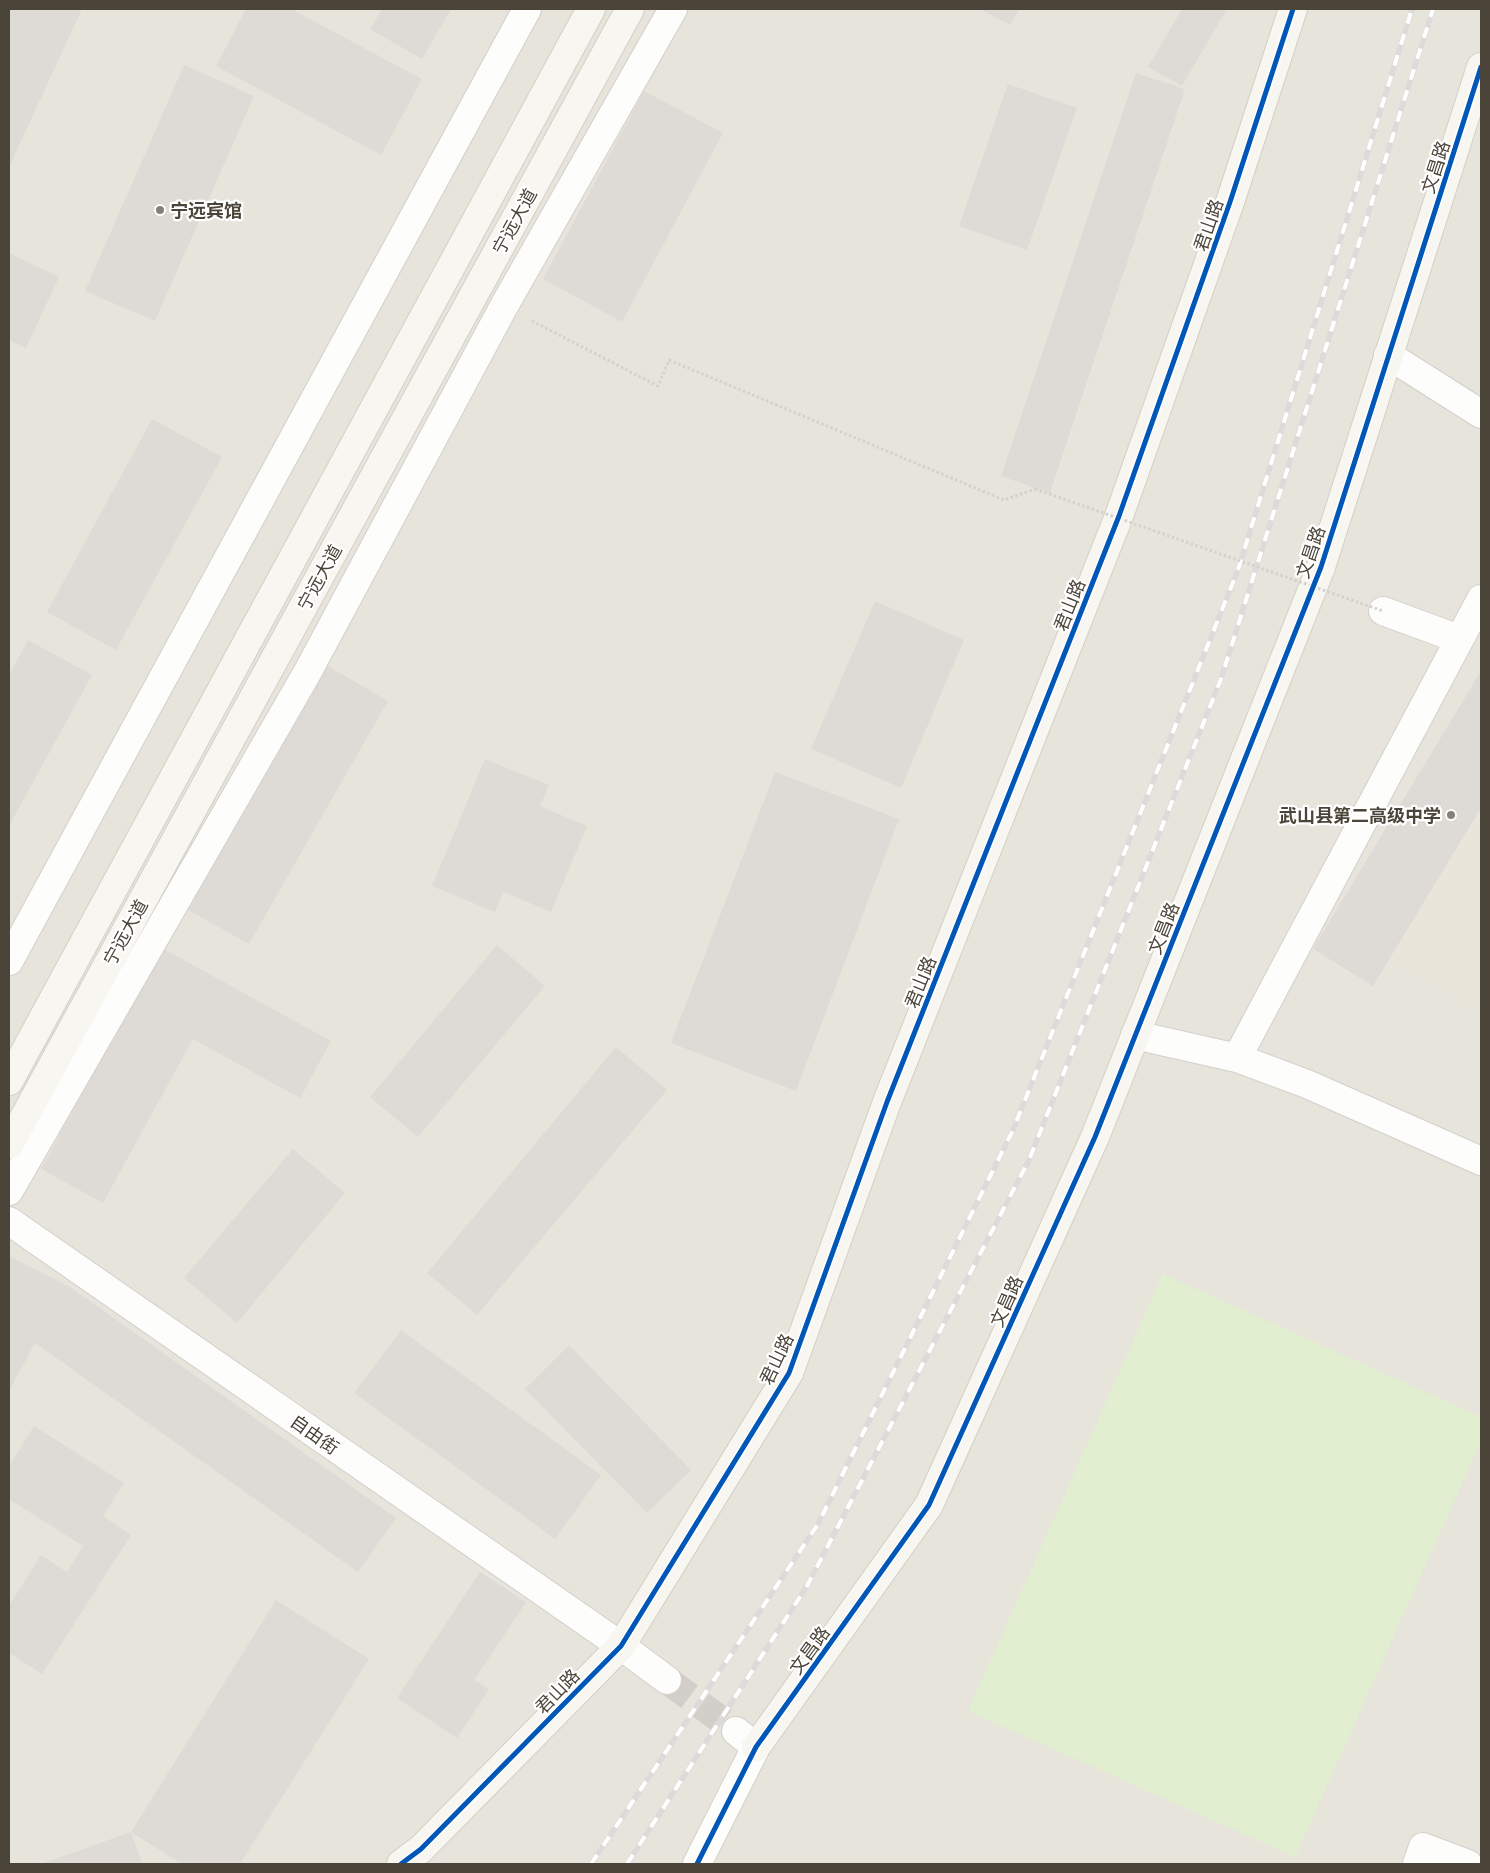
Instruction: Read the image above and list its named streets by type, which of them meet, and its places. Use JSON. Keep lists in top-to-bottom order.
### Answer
{
  "streets": {
    "street": [
      "文昌路",
      "宁远大道",
      "君山路",
      "自由街"
    ]
  },
  "crossings": [
    ["君山路", "自由街"]
  ],
  "places": ["宁远宾馆", "武山县第二高级中学"]
}
